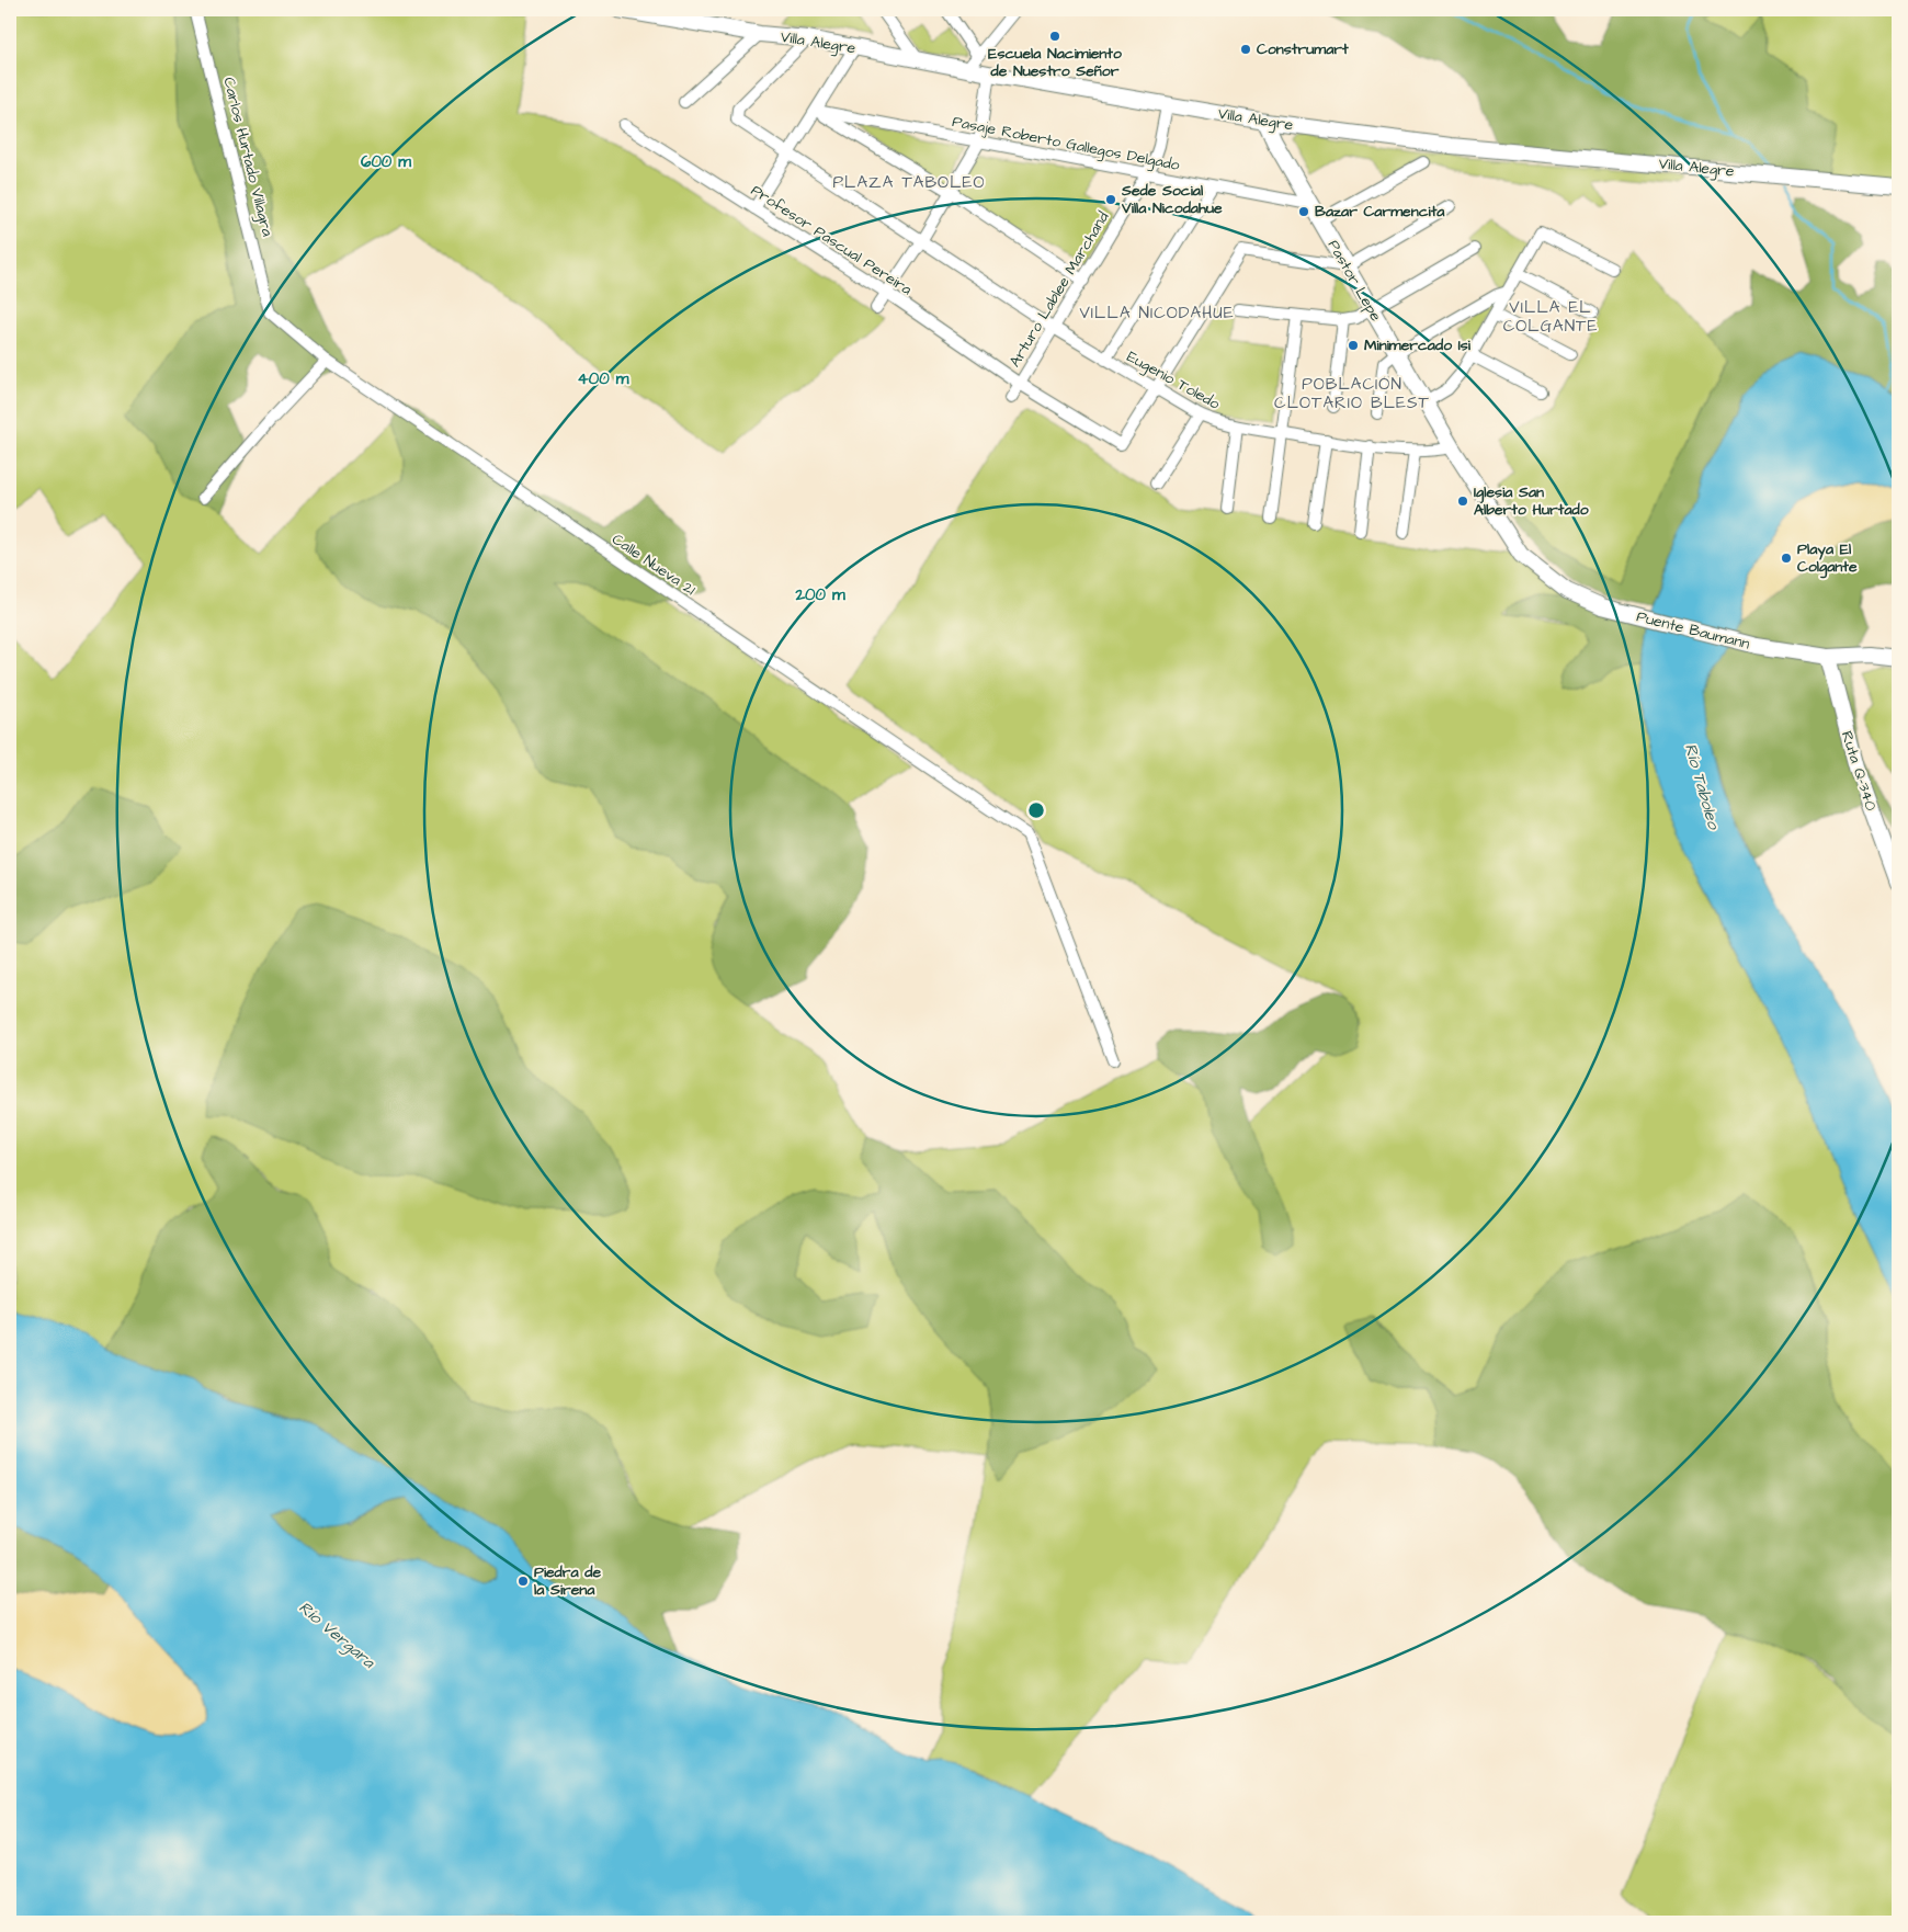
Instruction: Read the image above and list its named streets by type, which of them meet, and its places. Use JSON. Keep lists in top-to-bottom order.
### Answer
{
  "streets": {
    "main road": [
      "Villa Alegre",
      "Pastor Lepe",
      "Puente Baumann",
      "Ruta Q-340"
    ],
    "street": [
      "Pasaje Roberto Gallegos Delgado",
      "Carlos Hurtado Villagra",
      "Profesor Pascual Pereira",
      "Arturo Lablee Marchand",
      "Eugenio Toledo",
      "Calle Nueva 21"
    ]
  },
  "crossings": [
    ["Villa Alegre", "Pastor Lepe"],
    ["Villa Alegre", "Arturo Lablee Marchand"],
    ["Villa Alegre", "Eugenio Toledo"],
    ["Pasaje Roberto Gallegos Delgado", "Pastor Lepe"],
    ["Pasaje Roberto Gallegos Delgado", "Arturo Lablee Marchand"],
    ["Carlos Hurtado Villagra", "Calle Nueva 21"],
    ["Profesor Pascual Pereira", "Arturo Lablee Marchand"],
    ["Profesor Pascual Pereira", "Eugenio Toledo"],
    ["Pastor Lepe", "Eugenio Toledo"],
    ["Pastor Lepe", "Puente Baumann"],
    ["Arturo Lablee Marchand", "Eugenio Toledo"],
    ["Puente Baumann", "Ruta Q-340"]
  ],
  "districts": [
    "PLAZA TABOLEO",
    "VILLA EL COLGANTE",
    "VILLA NICODAHUE",
    "POBLACIÓN CLOTARIO BLEST"
  ],
  "water": ["Río Taboleo", "Río Vergara"],
  "places": [
    "Escuela Nacimiento de Nuestro Señor",
    "Construmart",
    "Sede Social Villa Nicodahue",
    "Bazar Carmencita",
    "Minimercado Isi",
    "Iglesia San Alberto Hurtado",
    "Playa El Colgante",
    "Piedra de la Sirena"
  ],
  "rings": ["600 m", "400 m", "200 m"]
}
